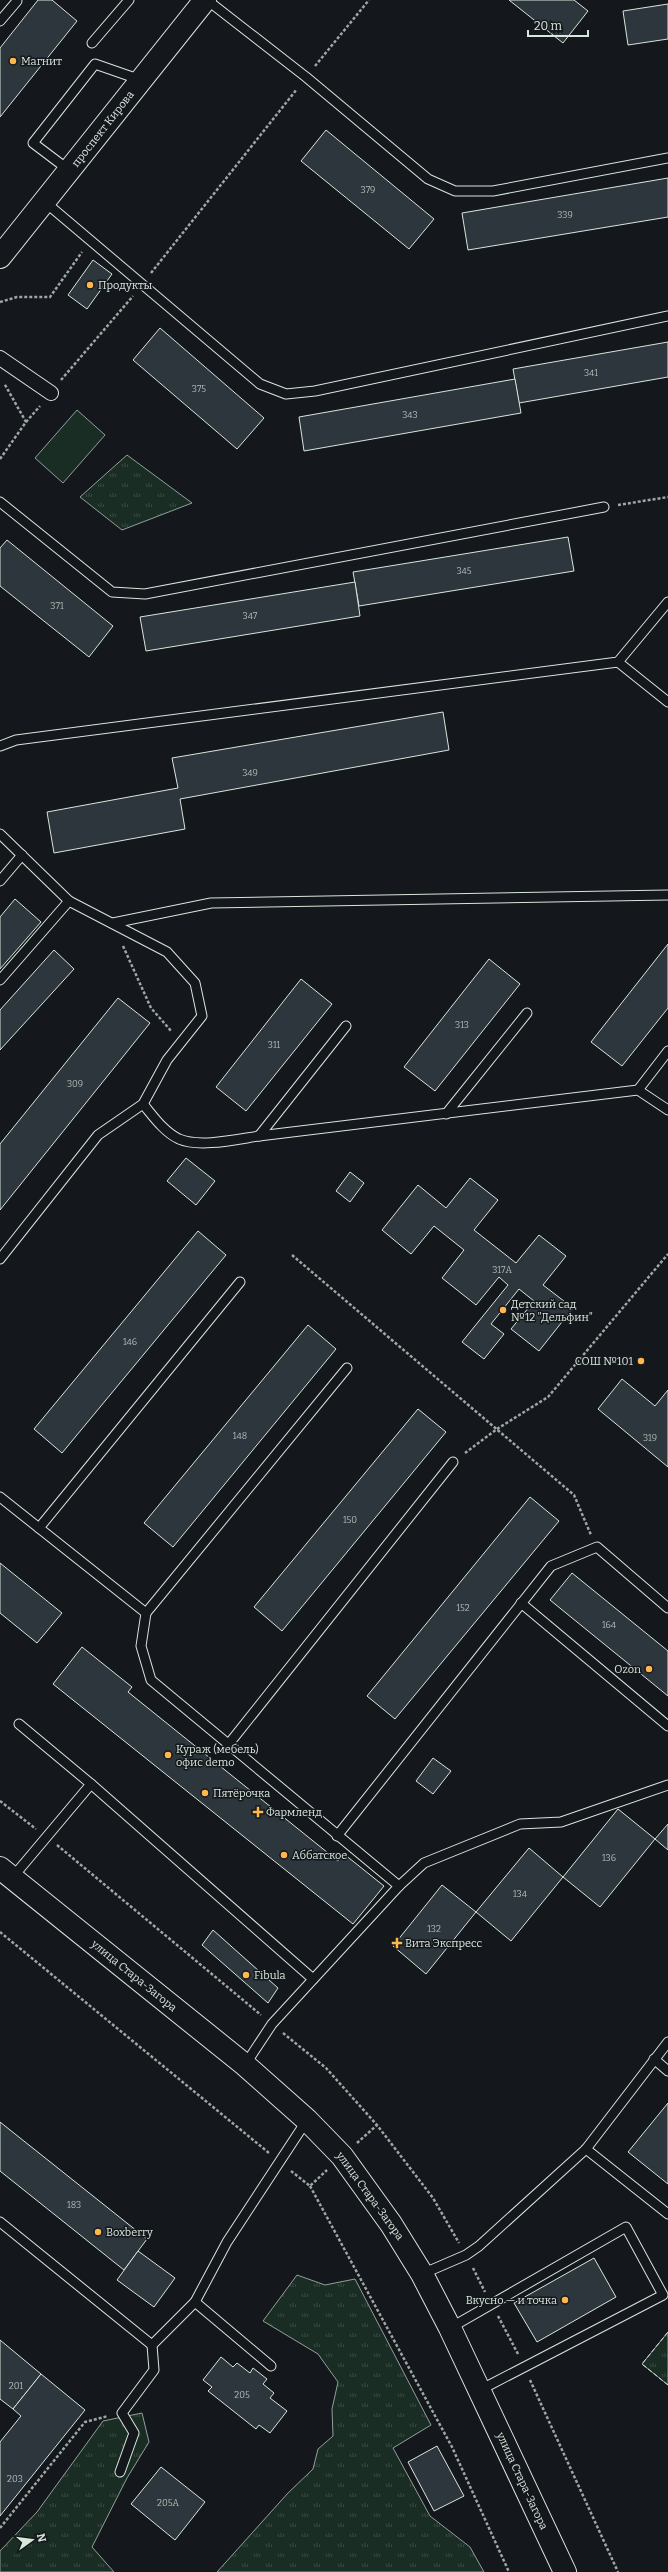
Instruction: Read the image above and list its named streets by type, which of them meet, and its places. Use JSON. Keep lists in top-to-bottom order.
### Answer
{
  "streets": {
    "main road": ["проспект Кирова", "улица Стара-Загора"]
  },
  "places": {
    "other": [
      "Магнит",
      "Продукты",
      "Детский сад №12 \"Дельфин\"",
      "СОШ №101",
      "Ozon",
      "Кураж (мебель) офис demo",
      "Пятёрочка",
      "Аббатское",
      "Fibula",
      "Boxberry",
      "Вкусно — и точка"
    ],
    "health": ["Фармленд", "Вита Экспресс"]
  },
  "house_numbers": [
    "379",
    "339",
    "341",
    "375",
    "343",
    "345",
    "371",
    "347",
    "349",
    "313",
    "311",
    "309",
    "317А",
    "146",
    "148",
    "319",
    "150",
    "152",
    "164",
    "136",
    "134",
    "132",
    "183",
    "201",
    "205",
    "203",
    "205А"
  ],
  "scale_bar": "20 m",
  "north": "right"
}
